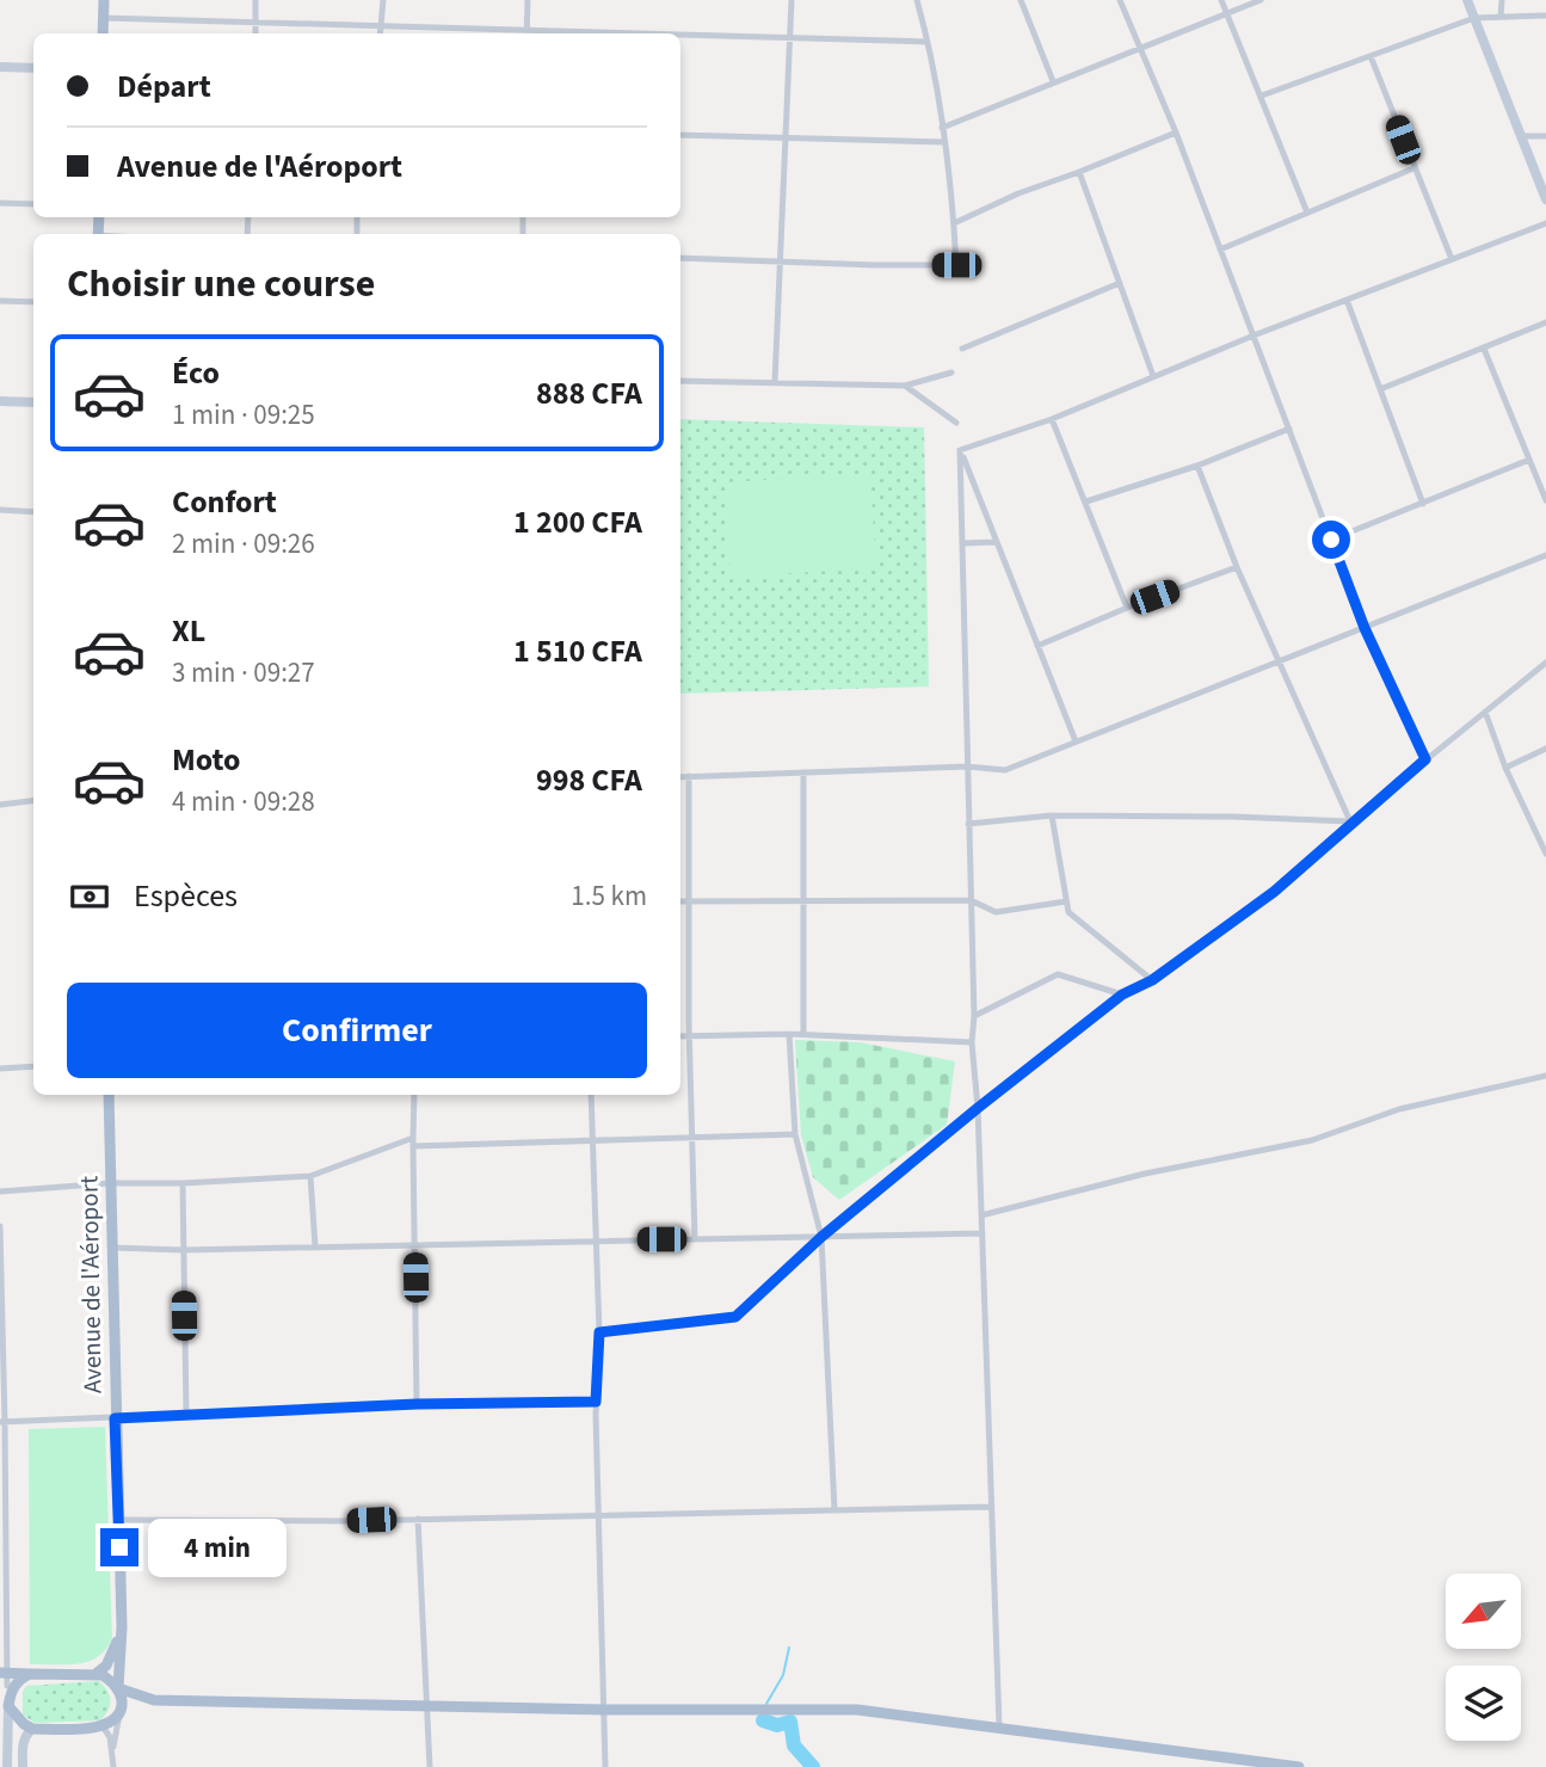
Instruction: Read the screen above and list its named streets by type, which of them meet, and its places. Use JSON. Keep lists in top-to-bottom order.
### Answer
{
  "streets": {
    "main road": ["Avenue de l'Aéroport"]
  },
  "north": "bottom left",
  "page": {
    "banner": ["Départ", "Avenue de l'Aéroport"],
    "heading": "Choisir une course",
    "list": [
      {
        "name": "Éco",
        "note": "1 min · 09:25",
        "value": "888 CFA"
      },
      {
        "name": "Confort",
        "note": "2 min · 09:26",
        "value": "1 200 CFA"
      },
      {
        "name": "XL",
        "note": "3 min · 09:27",
        "value": "1 510 CFA"
      },
      {
        "name": "Moto",
        "note": "4 min · 09:28",
        "value": "998 CFA"
      }
    ],
    "pay": ["Espèces", "1.5 km"],
    "buttons": "Confirmer",
    "bubble": "4 min"
  }
}
